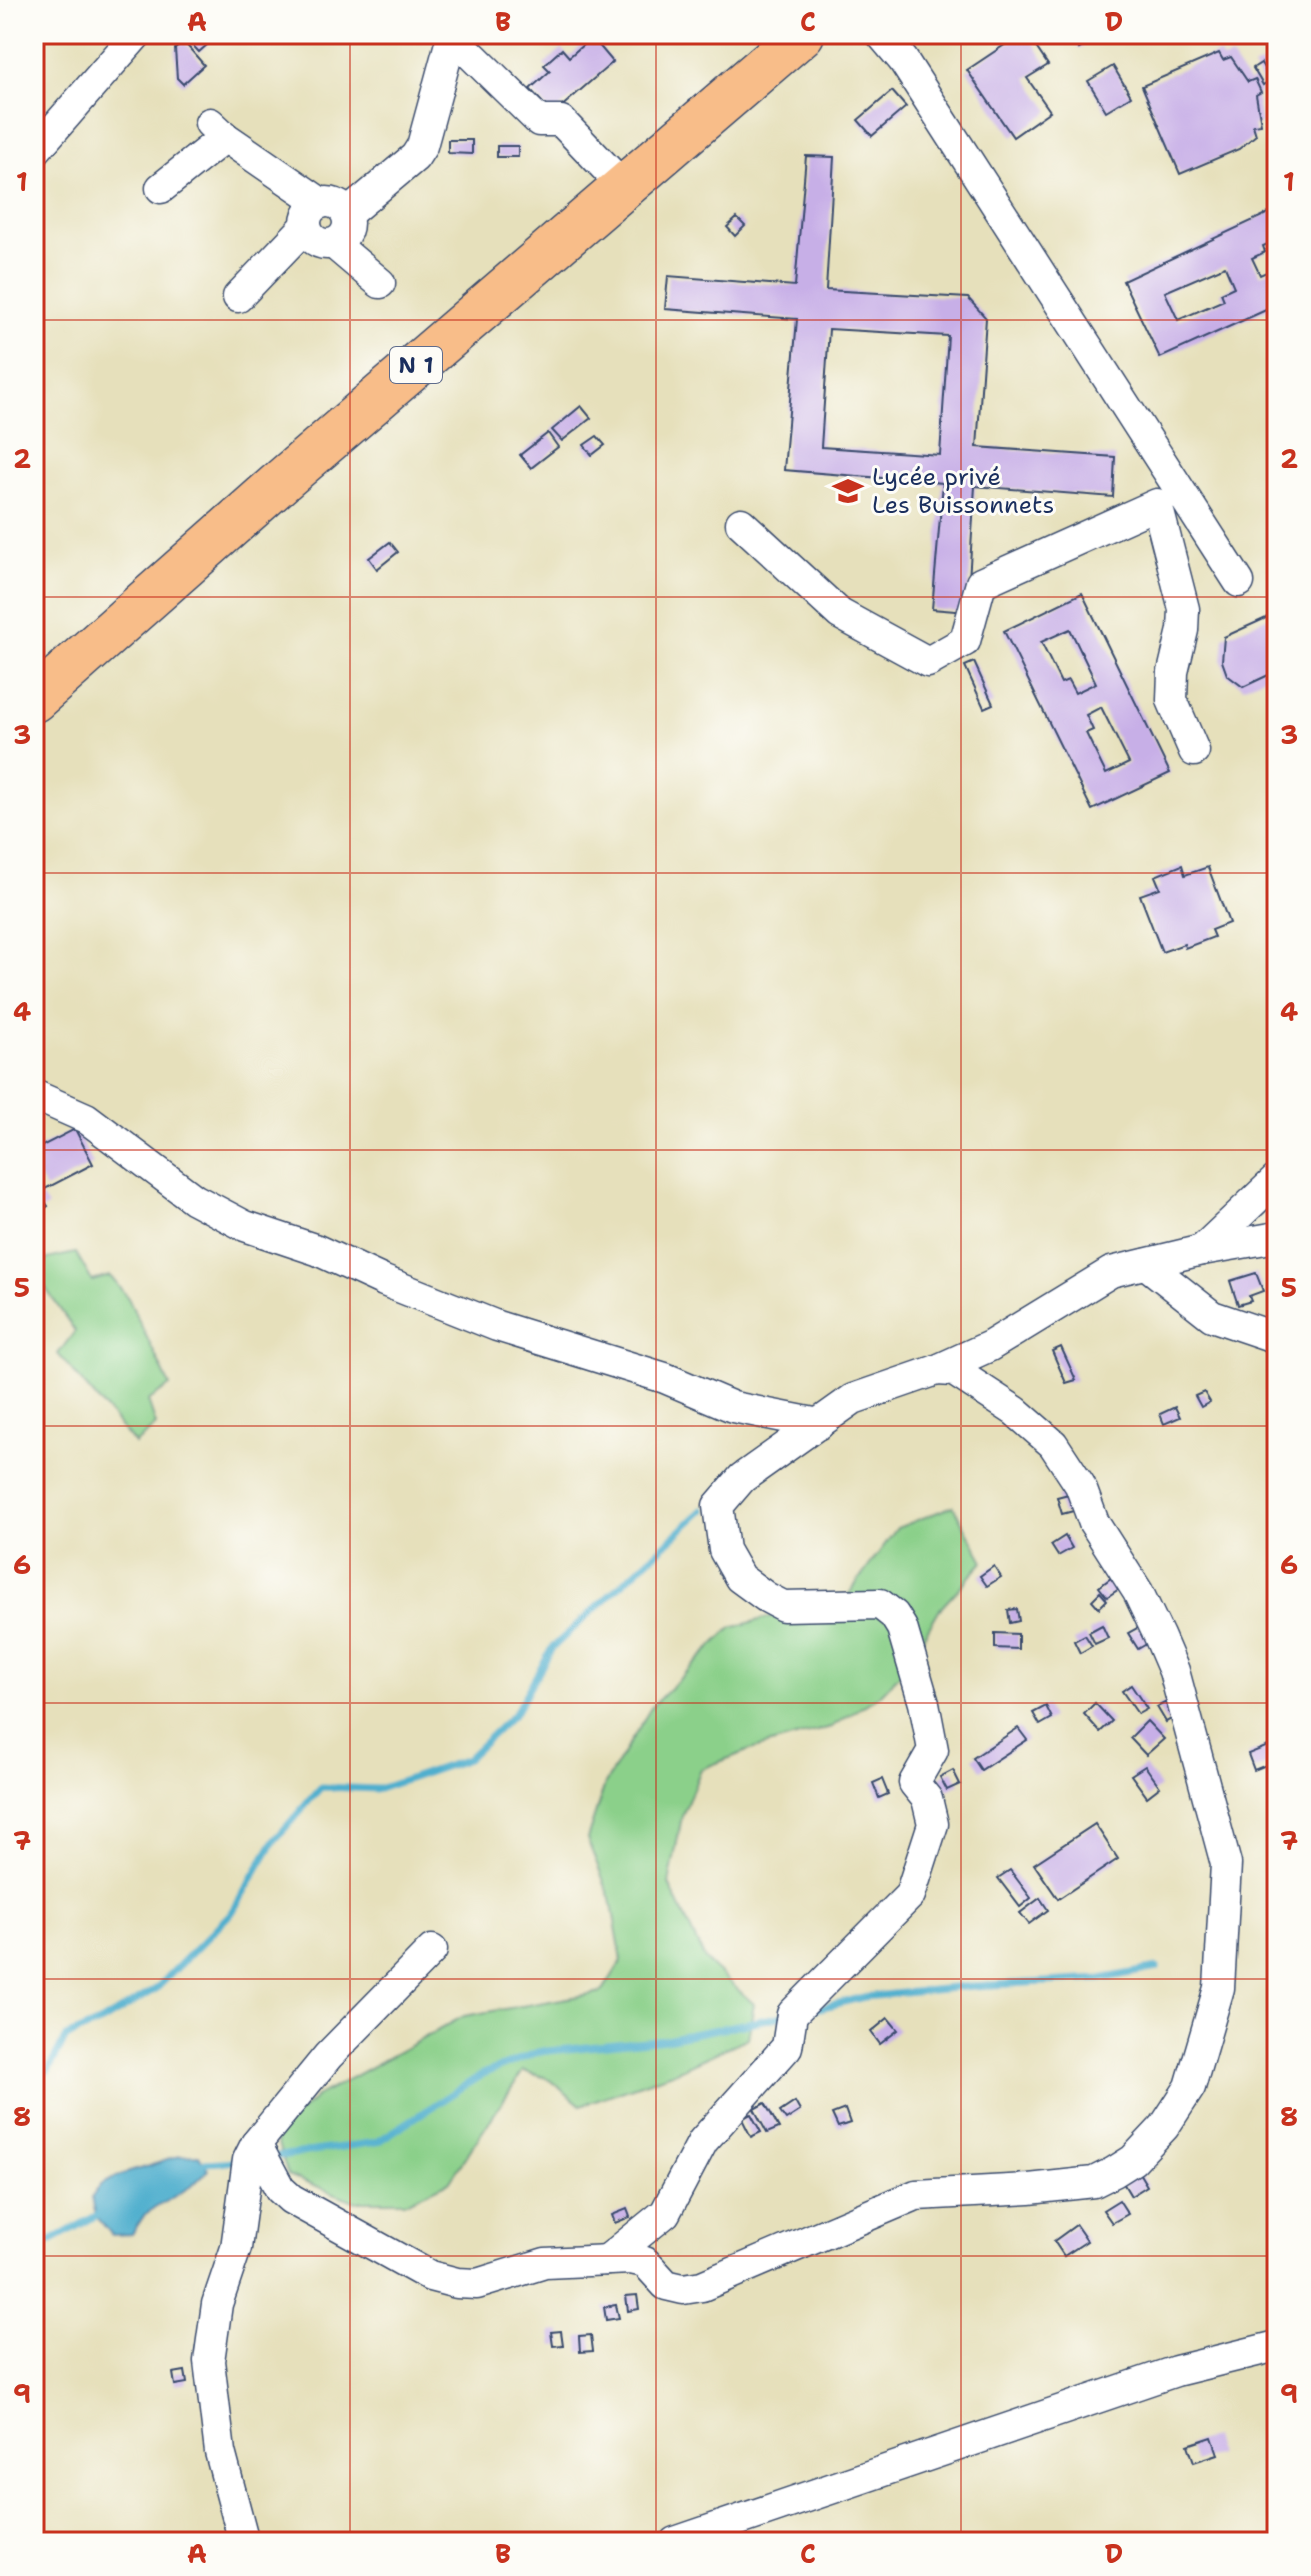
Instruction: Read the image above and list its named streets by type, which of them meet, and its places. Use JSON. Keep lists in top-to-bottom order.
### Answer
{
  "streets": {
    "highway": ["N 1"]
  },
  "places": {
    "school or university": ["Lycée privé Les Buissonnets"]
  },
  "grid": {
    "columns": [
      "A",
      "B",
      "C",
      "D"
    ],
    "rows": [
      "1",
      "2",
      "3",
      "4",
      "5",
      "6",
      "7",
      "8",
      "9"
    ]
  }
}
